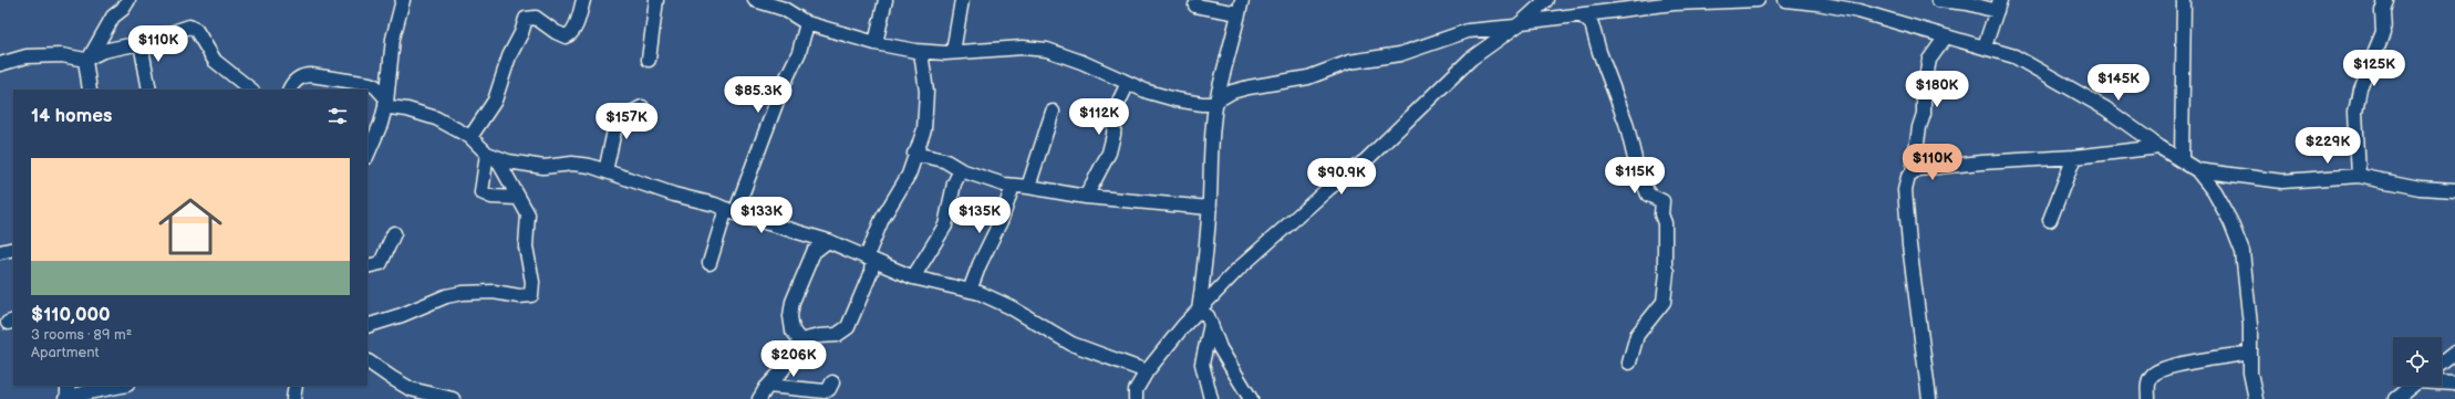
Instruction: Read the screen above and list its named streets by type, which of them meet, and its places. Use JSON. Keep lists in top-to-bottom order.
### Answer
{
  "page": {
    "price": [
      "$110K",
      "$125K",
      "$145K",
      "$180K",
      "$85.3K",
      "$112K",
      "$157K",
      "$229K",
      "$110K",
      "$115K",
      "$90.9K",
      "$133K",
      "$135K",
      "$206K"
    ],
    "heading": "14 homes",
    "list": [
      {
        "name": "$110,000",
        "note": "3 rooms · 89 m² · Apartment"
      }
    ]
  }
}
